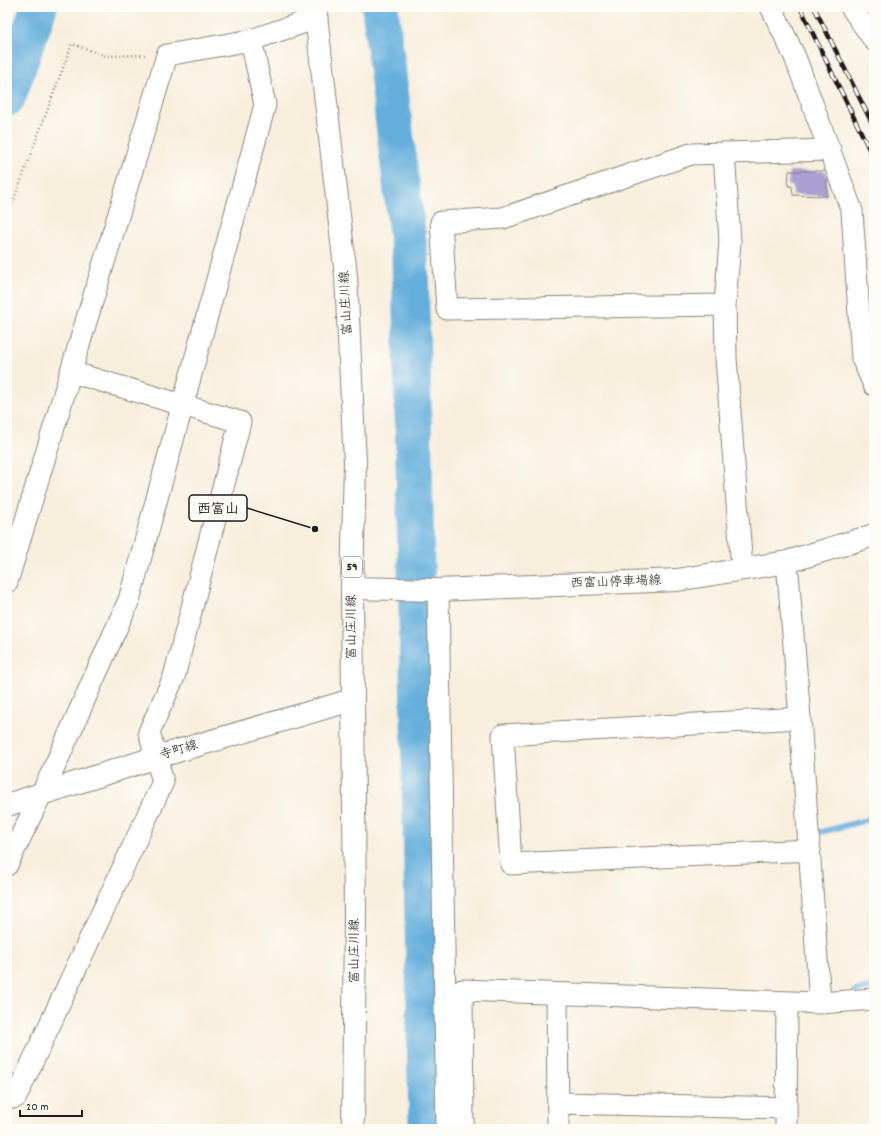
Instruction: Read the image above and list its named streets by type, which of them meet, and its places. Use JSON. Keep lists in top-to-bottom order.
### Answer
{
  "streets": {
    "main road": [
      "富山庄川線",
      "59",
      "西富山停車場線",
      "寺町線"
    ]
  },
  "crossings": [
    ["富山庄川線", "西富山停車場線"],
    ["富山庄川線", "寺町線"]
  ],
  "places": ["西富山"],
  "scale_bar": "20 m"
}
